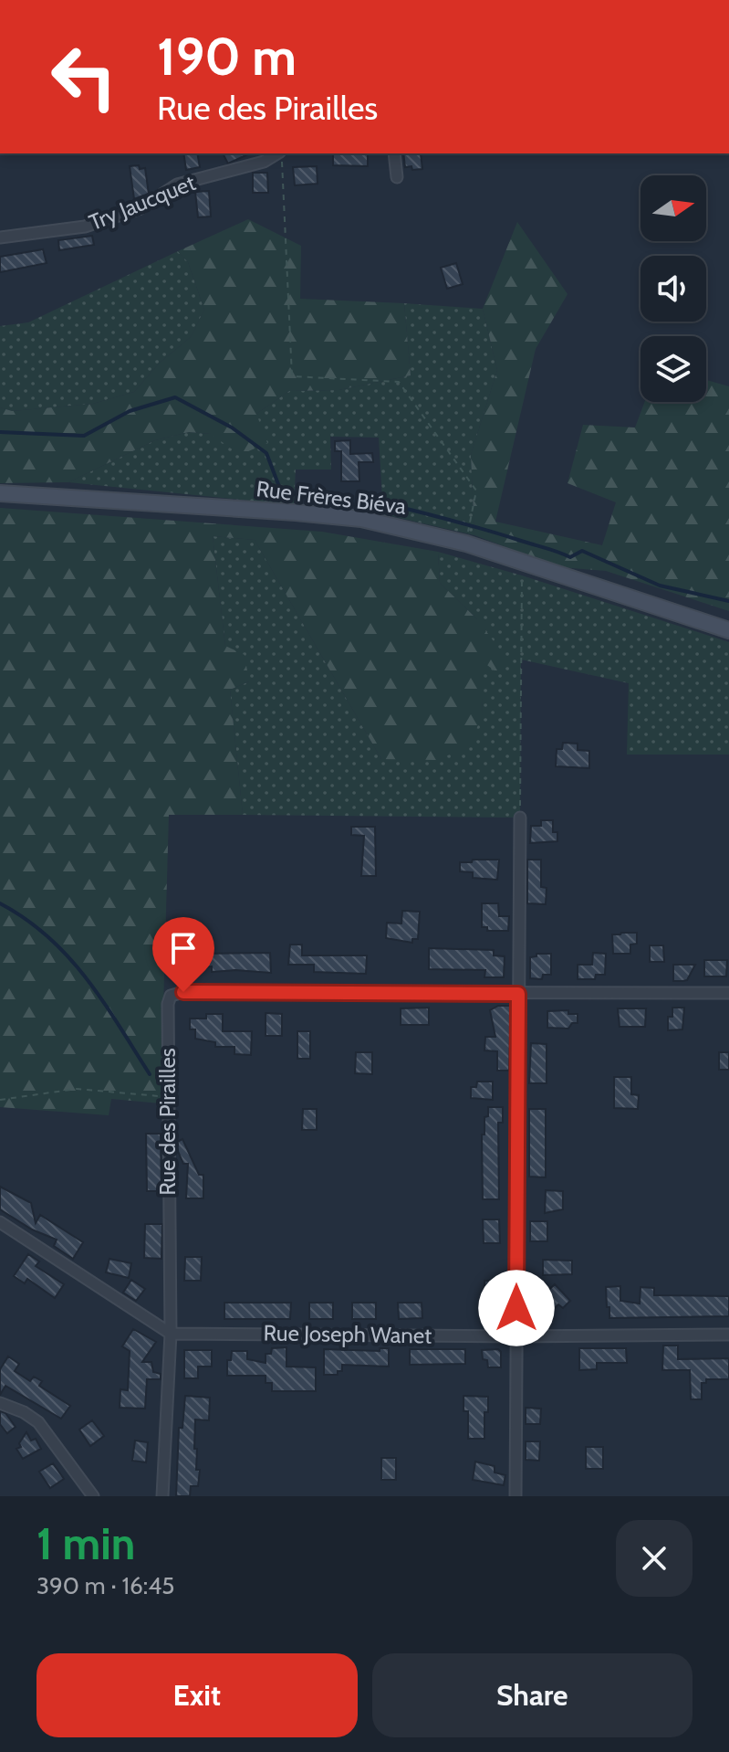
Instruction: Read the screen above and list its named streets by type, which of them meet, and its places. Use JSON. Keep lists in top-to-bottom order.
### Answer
{
  "streets": {
    "street": [
      "Try Jaucquet",
      "Rue Frères Biéva",
      "Rue des Pirailles",
      "Rue Joseph Wanet"
    ]
  },
  "crossings": [
    ["Rue des Pirailles", "Rue Joseph Wanet"]
  ],
  "north": "right",
  "page": {
    "turn": ["190 m", "Rue des Pirailles"],
    "heading": ["1 min", "390 m · 16:45"],
    "buttons": ["Exit", "Share"]
  }
}
